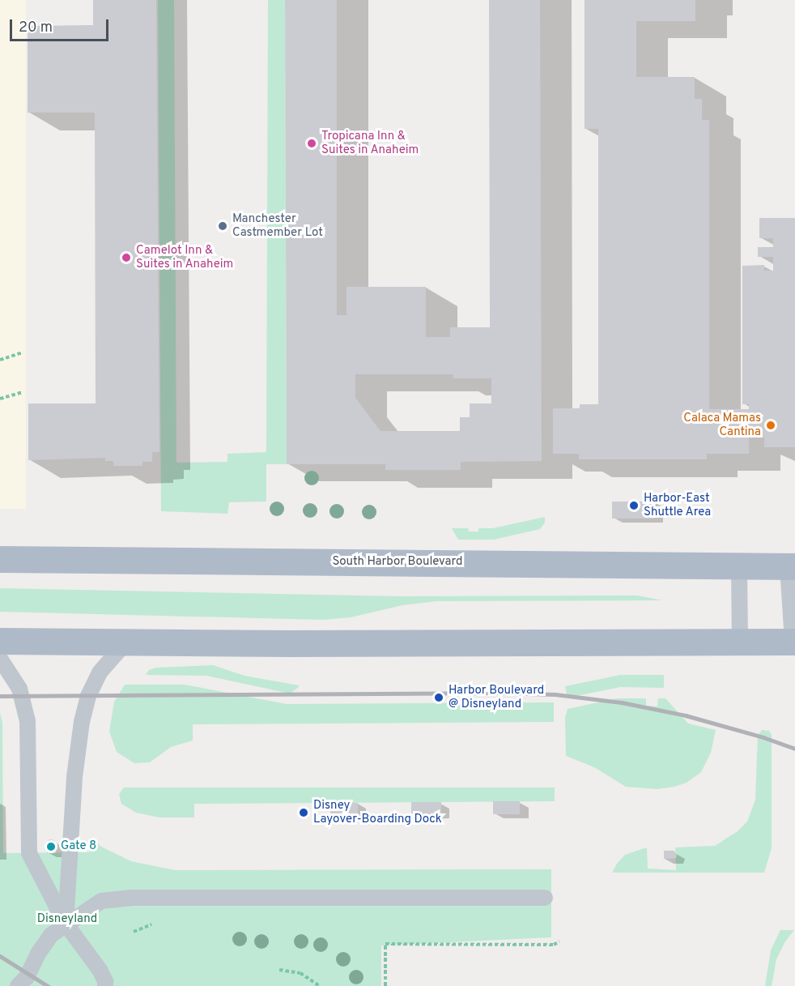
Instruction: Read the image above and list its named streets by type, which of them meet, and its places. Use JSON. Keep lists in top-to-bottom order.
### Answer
{
  "streets": {
    "main road": ["South Harbor Boulevard"]
  },
  "parks": ["Disneyland"],
  "places": [
    "Tropicana Inn & Suites in Anaheim",
    "Manchester Castmember Lot",
    "Camelot Inn & Suites in Anaheim",
    "Calaca Mamas Cantina",
    "Harbor-East Shuttle Area",
    "Harbor Boulevard @ Disneyland",
    "Disney Layover-Boarding Dock",
    "Gate 8"
  ],
  "scale_bar": "20 m"
}
